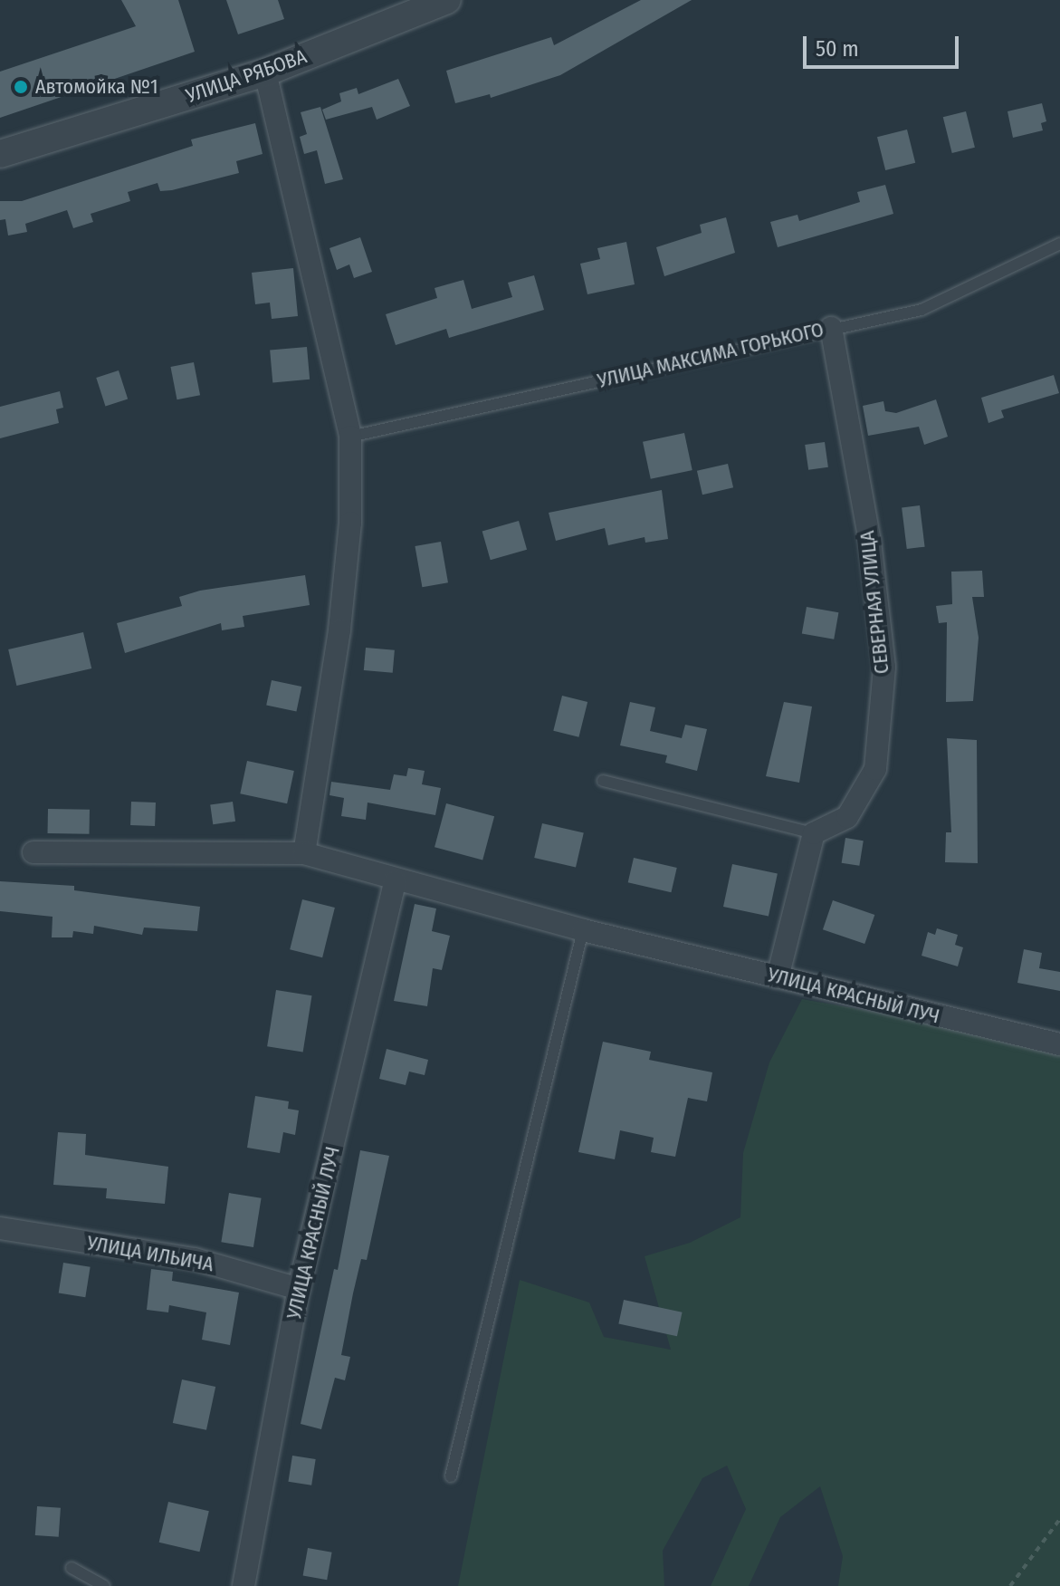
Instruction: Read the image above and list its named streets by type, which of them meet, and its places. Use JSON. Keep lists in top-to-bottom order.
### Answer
{
  "streets": {
    "street": [
      "УЛИЦА РЯБОВА",
      "СЕВЕРНАЯ УЛИЦА",
      "УЛИЦА КРАСНЫЙ ЛУЧ",
      "УЛИЦА ИЛЬИЧА"
    ],
    "lane": ["УЛИЦА МАКСИМА ГОРЬКОГО"]
  },
  "crossings": [
    ["УЛИЦА МАКСИМА ГОРЬКОГО", "СЕВЕРНАЯ УЛИЦА"],
    ["УЛИЦА КРАСНЫЙ ЛУЧ", "УЛИЦА ИЛЬИЧА"]
  ],
  "places": ["Автомойка №1"],
  "scale_bar": "50 m"
}
